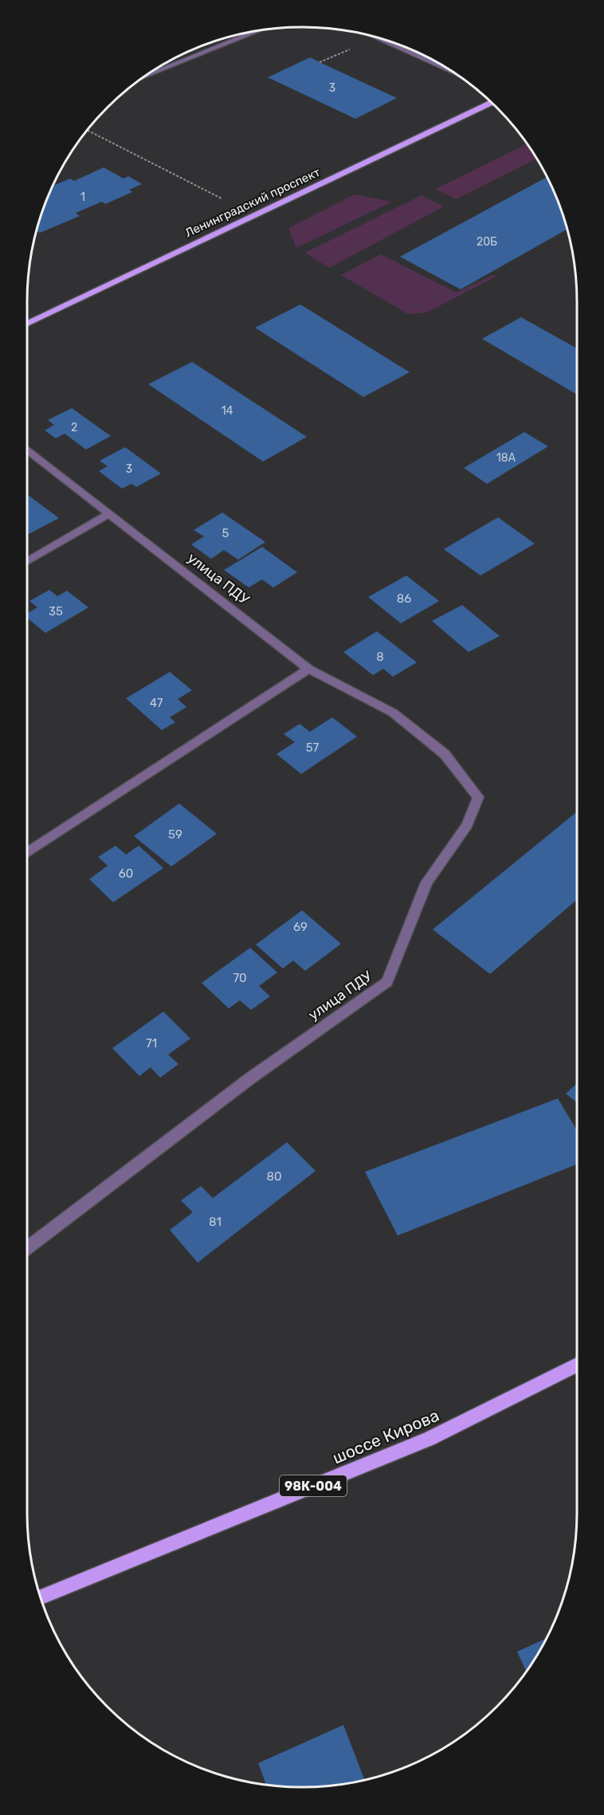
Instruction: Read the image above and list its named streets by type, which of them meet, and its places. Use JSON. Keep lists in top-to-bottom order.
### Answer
{
  "streets": {
    "main road": ["Ленинградский проспект", "шоссе Кирова", "98К-004"],
    "street": ["улица ПДУ"]
  },
  "house_numbers": [
    "3",
    "1",
    "20Б",
    "14",
    "2",
    "18А",
    "3",
    "5",
    "86",
    "35",
    "8",
    "47",
    "57",
    "59",
    "60",
    "69",
    "70",
    "71",
    "80",
    "81"
  ]
}
